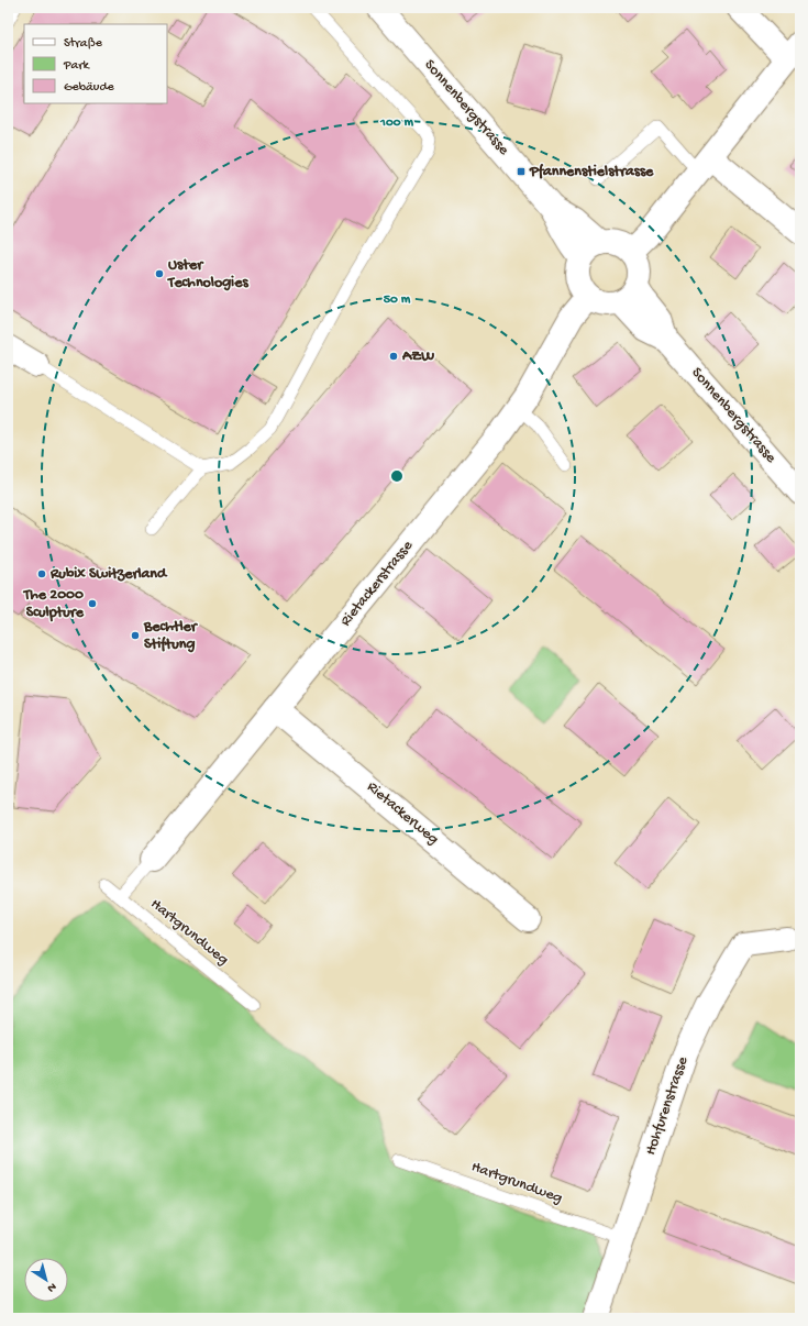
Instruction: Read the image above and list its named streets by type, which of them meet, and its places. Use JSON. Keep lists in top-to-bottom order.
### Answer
{
  "streets": {
    "street": [
      "Sonnenbergstrasse",
      "Rietackerstrasse",
      "Rietackerweg",
      "Hohfurenstrasse"
    ],
    "lane": ["Hartgrundweg"]
  },
  "crossings": [
    ["Sonnenbergstrasse", "Rietackerstrasse"],
    ["Rietackerstrasse", "Rietackerweg"],
    ["Hartgrundweg", "Hohfurenstrasse"]
  ],
  "places": {
    "transit": ["Pfannenstielstrasse"],
    "other": [
      "Uster Technologies",
      "AZW",
      "Rubix Switzerland",
      "The 2000 Sculpture",
      "Bechtler Stiftung"
    ]
  },
  "legend": ["Straße", "Park", "Gebäude"],
  "north": "bottom right",
  "rings": ["100 m", "50 m"]
}
